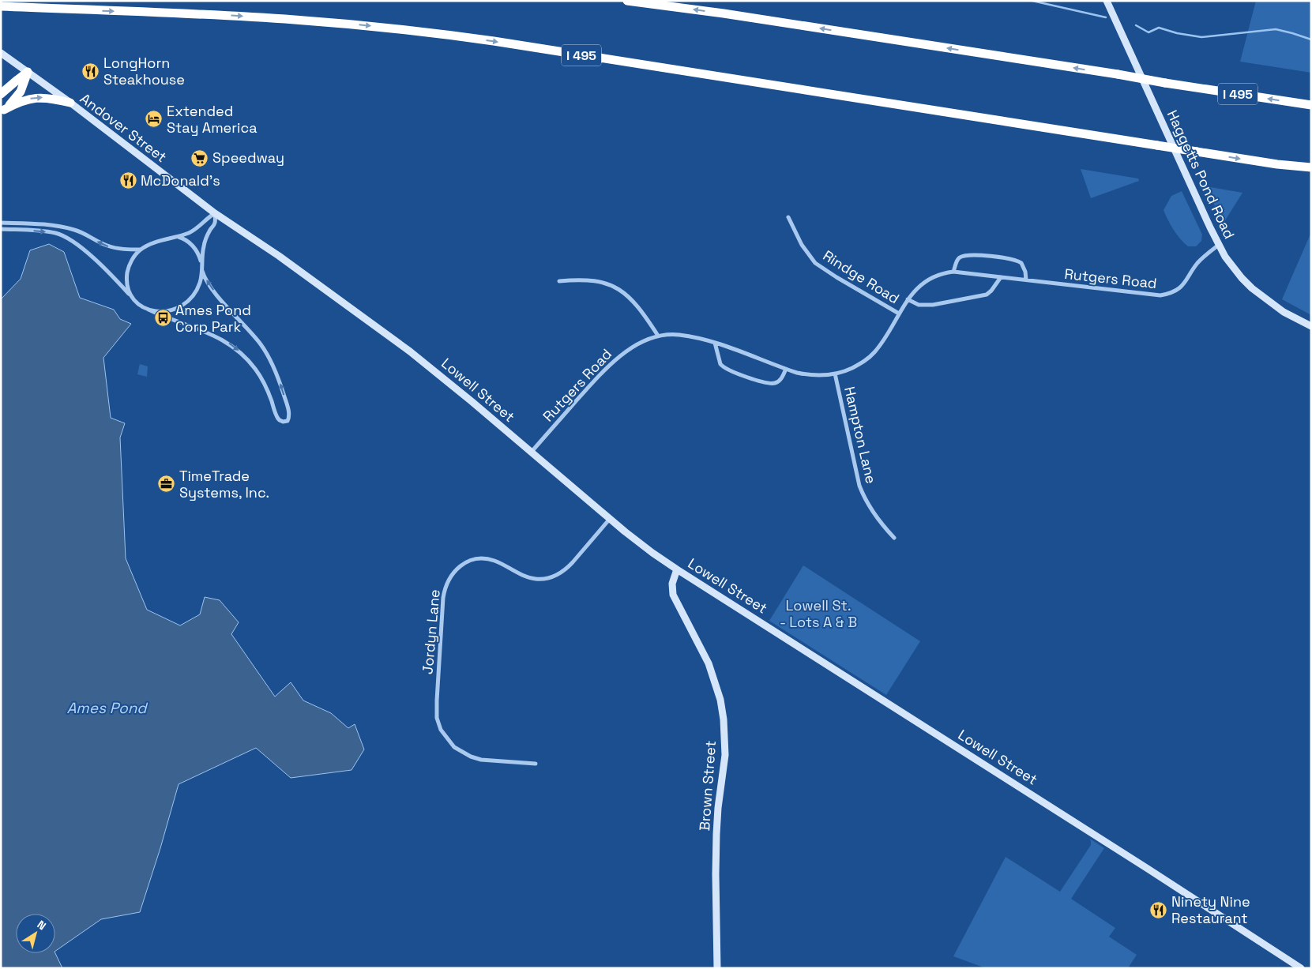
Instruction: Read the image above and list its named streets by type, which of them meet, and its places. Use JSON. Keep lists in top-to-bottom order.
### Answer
{
  "streets": {
    "highway": ["I 495"],
    "main road": [
      "Andover Street",
      "Haggetts Pond Road",
      "Lowell Street",
      "Brown Street"
    ],
    "street": [
      "Rindge Road",
      "Rutgers Road",
      "Hampton Lane",
      "Jordyn Lane"
    ]
  },
  "crossings": [
    ["Andover Street", "Lowell Street"],
    ["Haggetts Pond Road", "Rutgers Road"],
    ["Rindge Road", "Rutgers Road"],
    ["Rutgers Road", "Lowell Street"],
    ["Rutgers Road", "Hampton Lane"],
    ["Lowell Street", "Jordyn Lane"],
    ["Lowell Street", "Brown Street"]
  ],
  "water": ["Ames Pond"],
  "parks": ["Lowell St. - Lots A & B"],
  "places": {
    "restaurant": ["LongHorn Steakhouse", "McDonald's", "Ninety Nine Restaurant"],
    "hotel": ["Extended Stay America"],
    "supermarket": ["Speedway"],
    "bus stop": ["Ames Pond Corp Park"],
    "office": ["TimeTrade Systems, Inc."]
  },
  "north": "top right"
}
